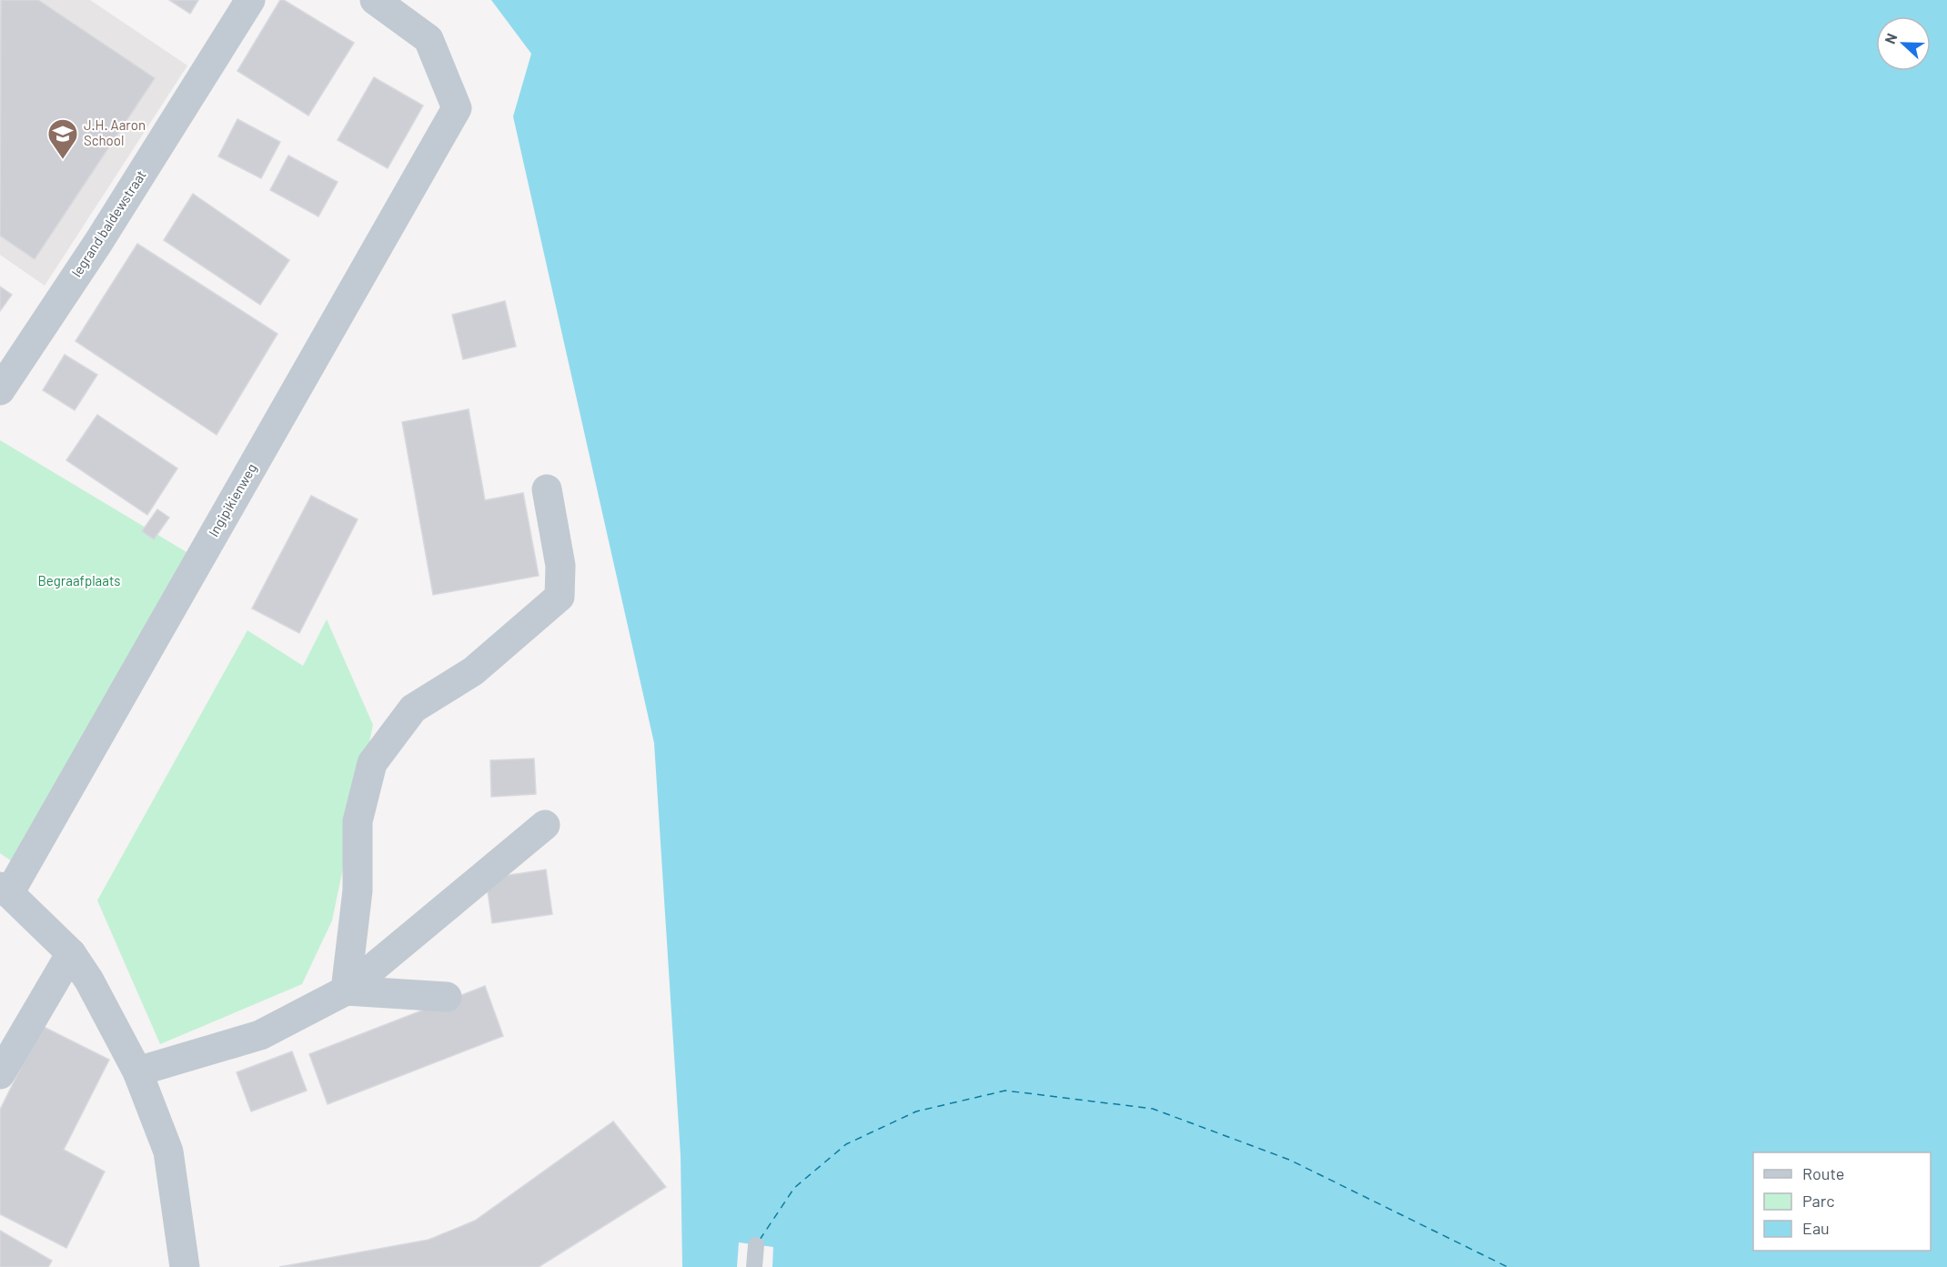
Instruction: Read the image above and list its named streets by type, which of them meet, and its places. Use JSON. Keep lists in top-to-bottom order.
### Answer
{
  "streets": {
    "street": ["legrand baldewstraat", "Ingipikienweg"]
  },
  "parks": ["Begraafplaats"],
  "places": {
    "school or university": ["J.H. Aaron School"]
  },
  "legend": ["Route", "Parc", "Eau"],
  "north": "left"
}
